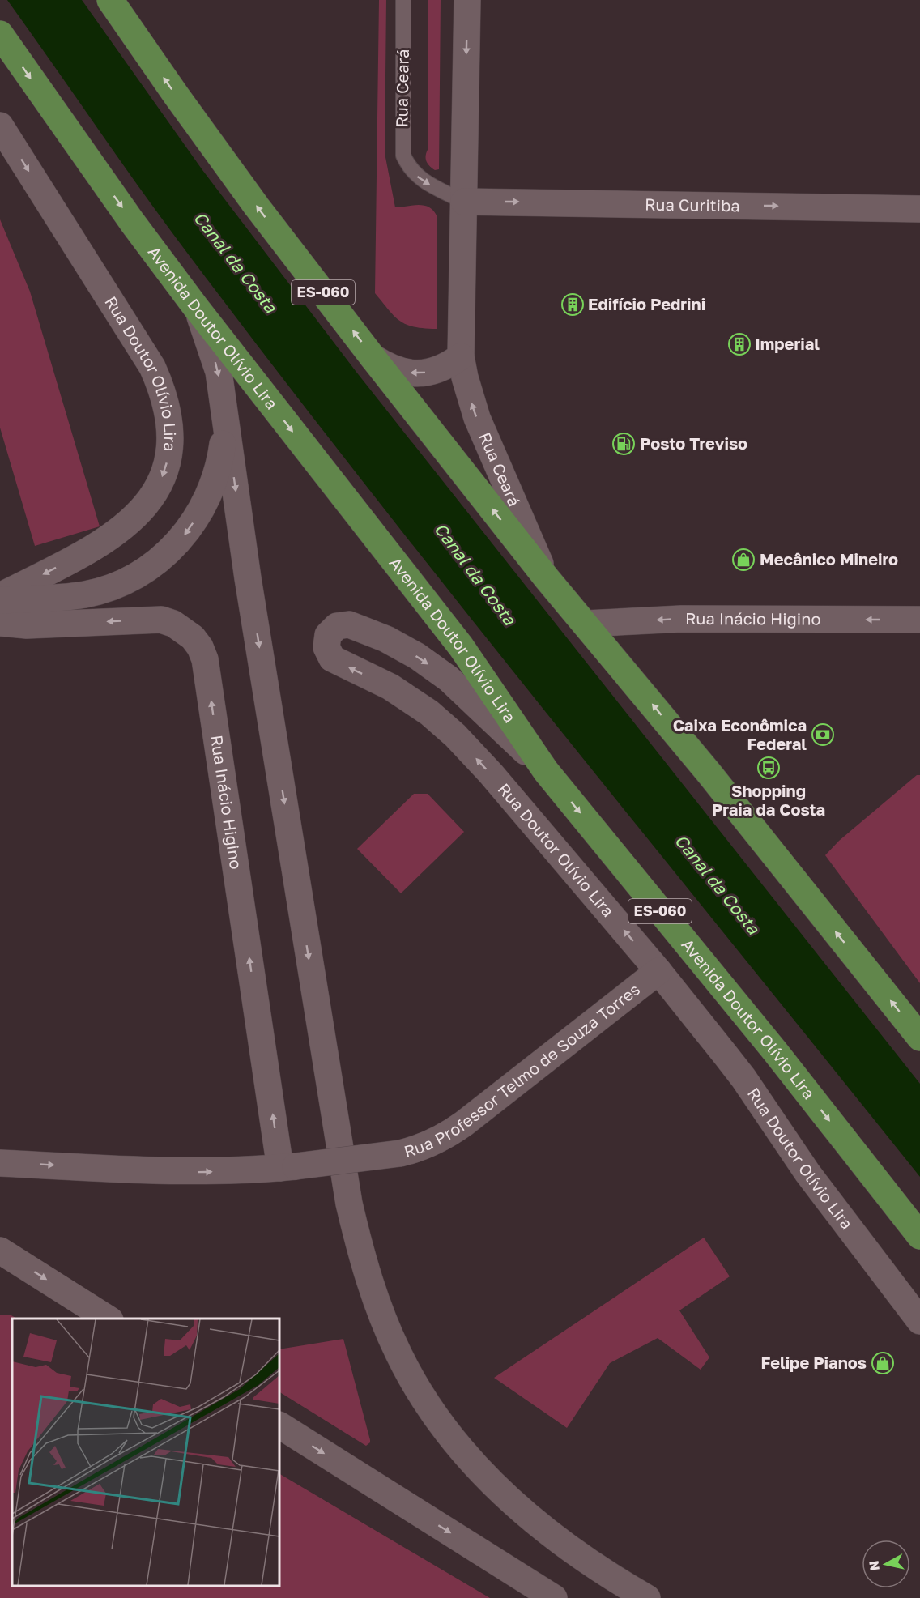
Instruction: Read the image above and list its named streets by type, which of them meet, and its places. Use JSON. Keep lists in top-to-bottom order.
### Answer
{
  "streets": {
    "main road": ["ES-060", "Avenida Doutor Olívio Lira"],
    "street": [
      "Rua Ceará",
      "Rua Curitiba",
      "Rua Doutor Olívio Lira",
      "Rua Inácio Higino",
      "Rua Professor Telmo de Souza Torres"
    ]
  },
  "crossings": [
    ["Rua Ceará", "Rua Curitiba"],
    ["Rua Ceará", "ES-060"],
    ["ES-060", "Rua Inácio Higino"],
    ["Avenida Doutor Olívio Lira", "Rua Doutor Olívio Lira"],
    ["Rua Doutor Olívio Lira", "Rua Professor Telmo de Souza Torres"],
    ["Rua Inácio Higino", "Rua Professor Telmo de Souza Torres"]
  ],
  "one_way": ["Rua Curitiba", "Rua Professor Telmo de Souza Torres"],
  "water": ["Canal da Costa"],
  "places": {
    "building": ["Edifício Pedrini", "Imperial"],
    "fuel station": ["Posto Treviso"],
    "shop": ["Mecânico Mineiro", "Felipe Pianos"],
    "bank": ["Caixa Econômica Federal"],
    "bus stop": ["Shopping Praia da Costa"]
  },
  "north": "left"
}
